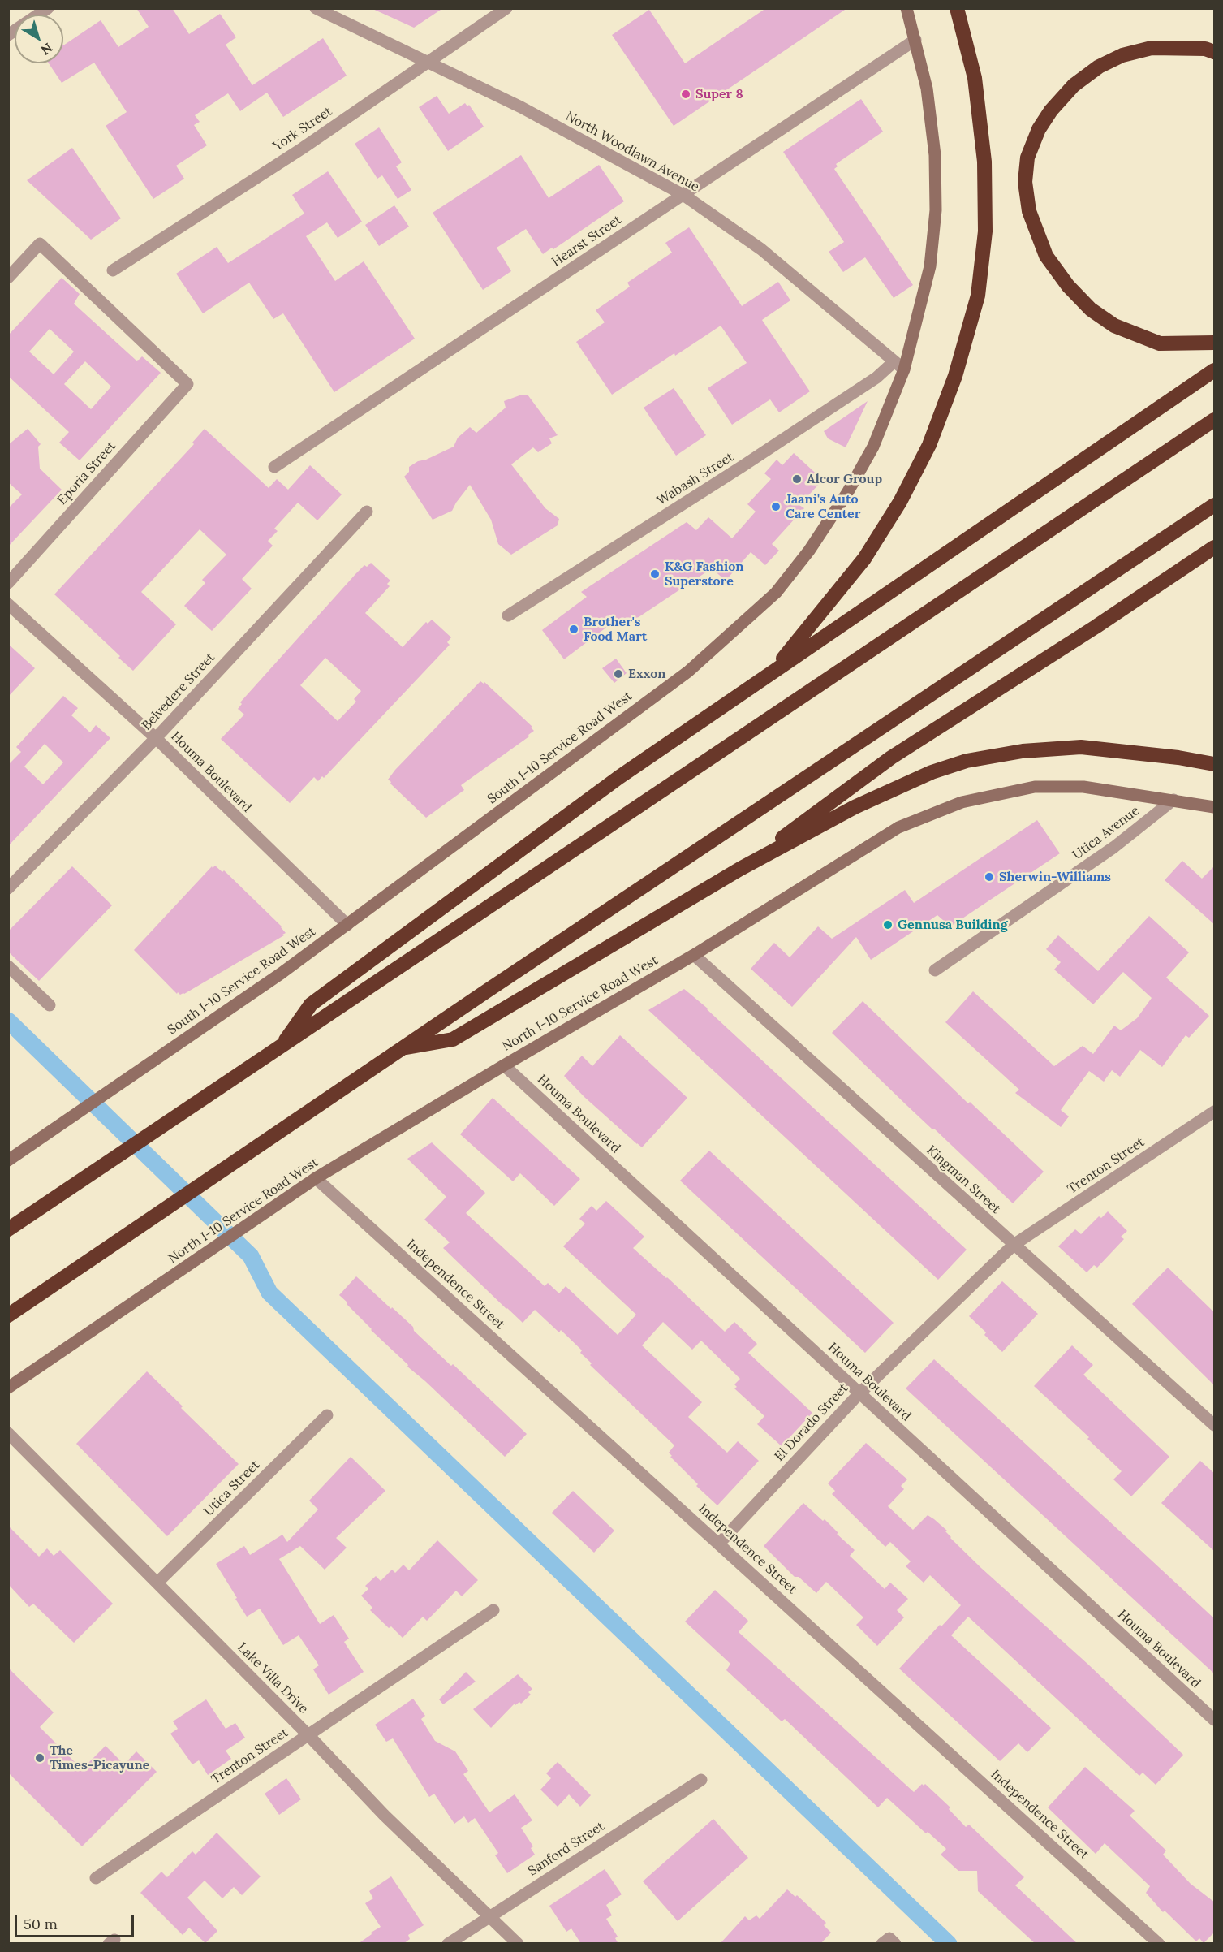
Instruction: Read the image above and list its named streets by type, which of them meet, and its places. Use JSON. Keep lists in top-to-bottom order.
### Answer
{
  "streets": {
    "street": [
      "York Street",
      "North Woodlawn Avenue",
      "Hearst Street",
      "Eporia Street",
      "Wabash Street",
      "Belvedere Street",
      "South I-10 Service Road West",
      "Houma Boulevard",
      "Utica Avenue",
      "North I-10 Service Road West",
      "Trenton Street",
      "Kingman Street",
      "Independence Street",
      "El Dorado Street",
      "Utica Street",
      "Lake Villa Drive",
      "Sanford Street"
    ]
  },
  "crossings": [
    ["York Street", "North Woodlawn Avenue"],
    ["North Woodlawn Avenue", "Hearst Street"],
    ["North Woodlawn Avenue", "Wabash Street"],
    ["North Woodlawn Avenue", "South I-10 Service Road West"],
    ["Hearst Street", "South I-10 Service Road West"],
    ["Wabash Street", "South I-10 Service Road West"],
    ["Belvedere Street", "Houma Boulevard"],
    ["South I-10 Service Road West", "Houma Boulevard"],
    ["Houma Boulevard", "North I-10 Service Road West"],
    ["Houma Boulevard", "El Dorado Street"],
    ["Utica Avenue", "North I-10 Service Road West"],
    ["North I-10 Service Road West", "Kingman Street"],
    ["North I-10 Service Road West", "Independence Street"],
    ["Trenton Street", "Kingman Street"],
    ["Trenton Street", "El Dorado Street"],
    ["Trenton Street", "Lake Villa Drive"],
    ["Kingman Street", "El Dorado Street"],
    ["Independence Street", "El Dorado Street"],
    ["Utica Street", "Lake Villa Drive"],
    ["Lake Villa Drive", "Sanford Street"]
  ],
  "places": [
    "Super 8",
    "Alcor Group",
    "Jaani's Auto Care Center",
    "K&G Fashion Superstore",
    "Brother's Food Mart",
    "Exxon",
    "Sherwin-Williams",
    "Gennusa Building",
    "The Times-Picayune"
  ],
  "scale_bar": "50 m",
  "north": "bottom right"
}
